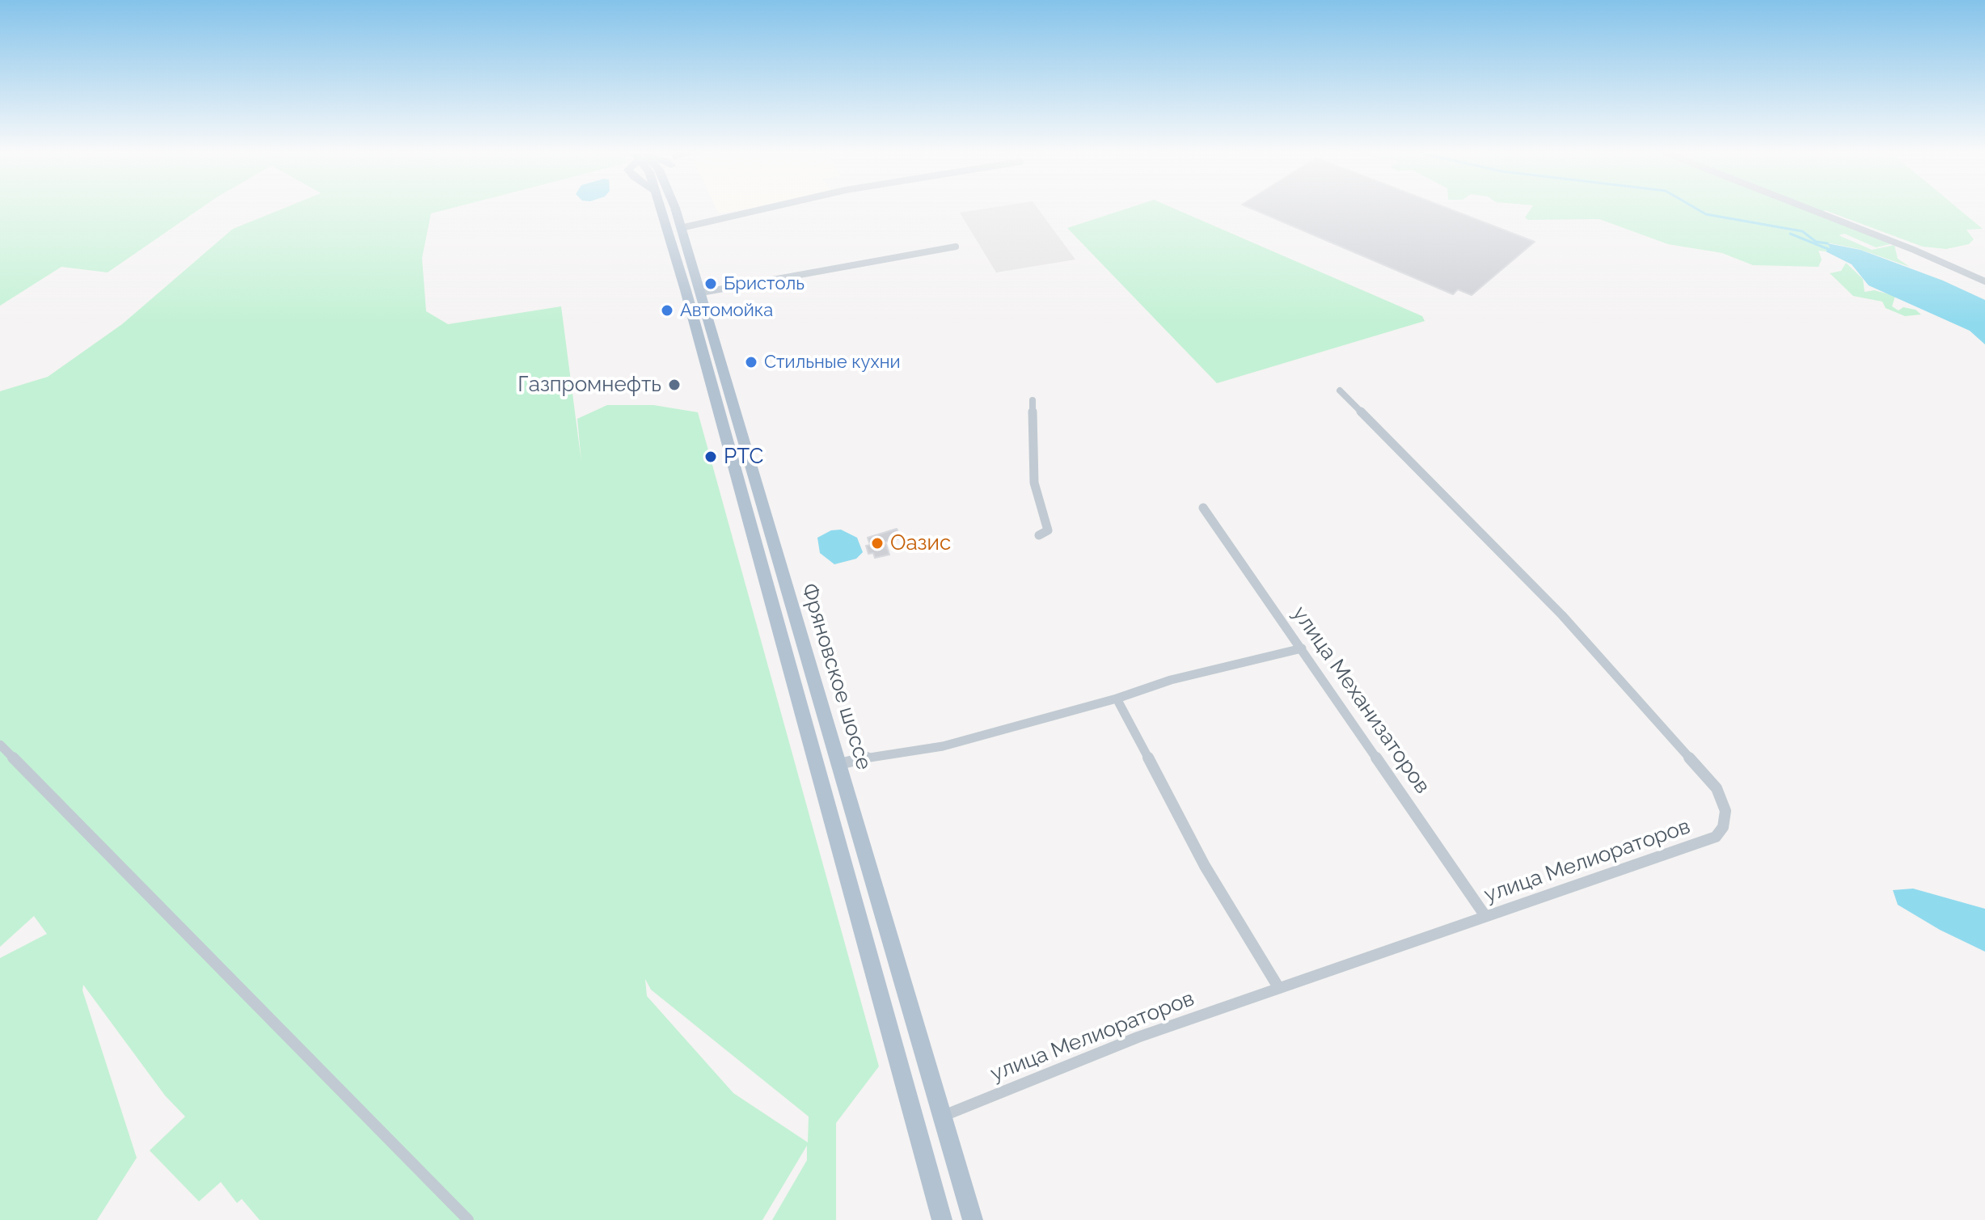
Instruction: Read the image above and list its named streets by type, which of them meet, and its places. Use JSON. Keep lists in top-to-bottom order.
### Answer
{
  "streets": {
    "main road": ["Фряновское шоссе"],
    "street": ["улица Механизаторов", "улица Мелиораторов"]
  },
  "crossings": [
    ["Фряновское шоссе", "улица Мелиораторов"],
    ["улица Механизаторов", "улица Мелиораторов"]
  ],
  "places": [
    "Бристоль",
    "Автомойка",
    "Стильные кухни",
    "Газпромнефть",
    "РТС",
    "Оазис"
  ]
}
